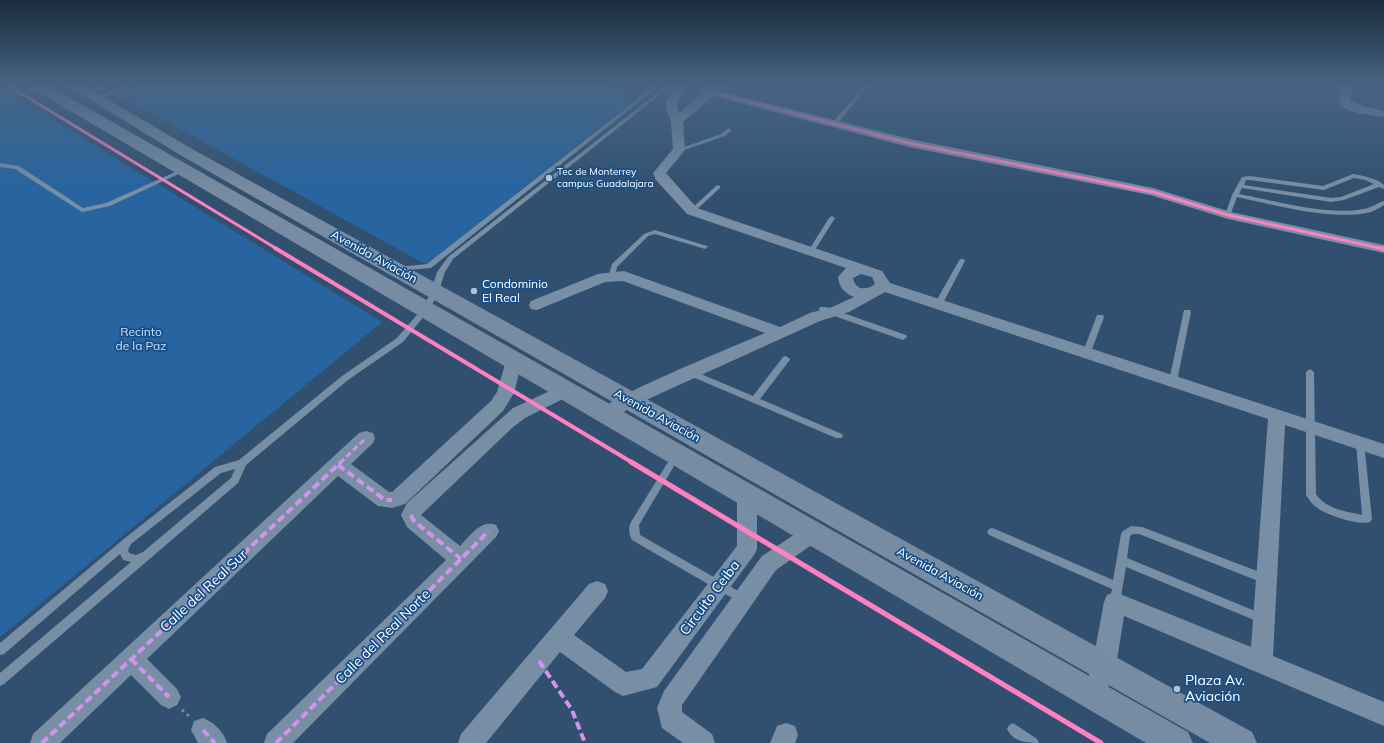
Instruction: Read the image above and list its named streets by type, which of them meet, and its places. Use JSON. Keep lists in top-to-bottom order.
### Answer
{
  "streets": {
    "main road": ["Avenida Aviación"],
    "street": ["Calle del Real Sur", "Circuito Ceiba", "Calle del Real Norte"]
  },
  "crossings": [
    ["Avenida Aviación", "Circuito Ceiba"]
  ],
  "parks": ["Recinto de la Paz"],
  "places": ["Tec de Monterrey campus Guadalajara", "Condominio El Real", "Plaza Av. Aviación"]
}
